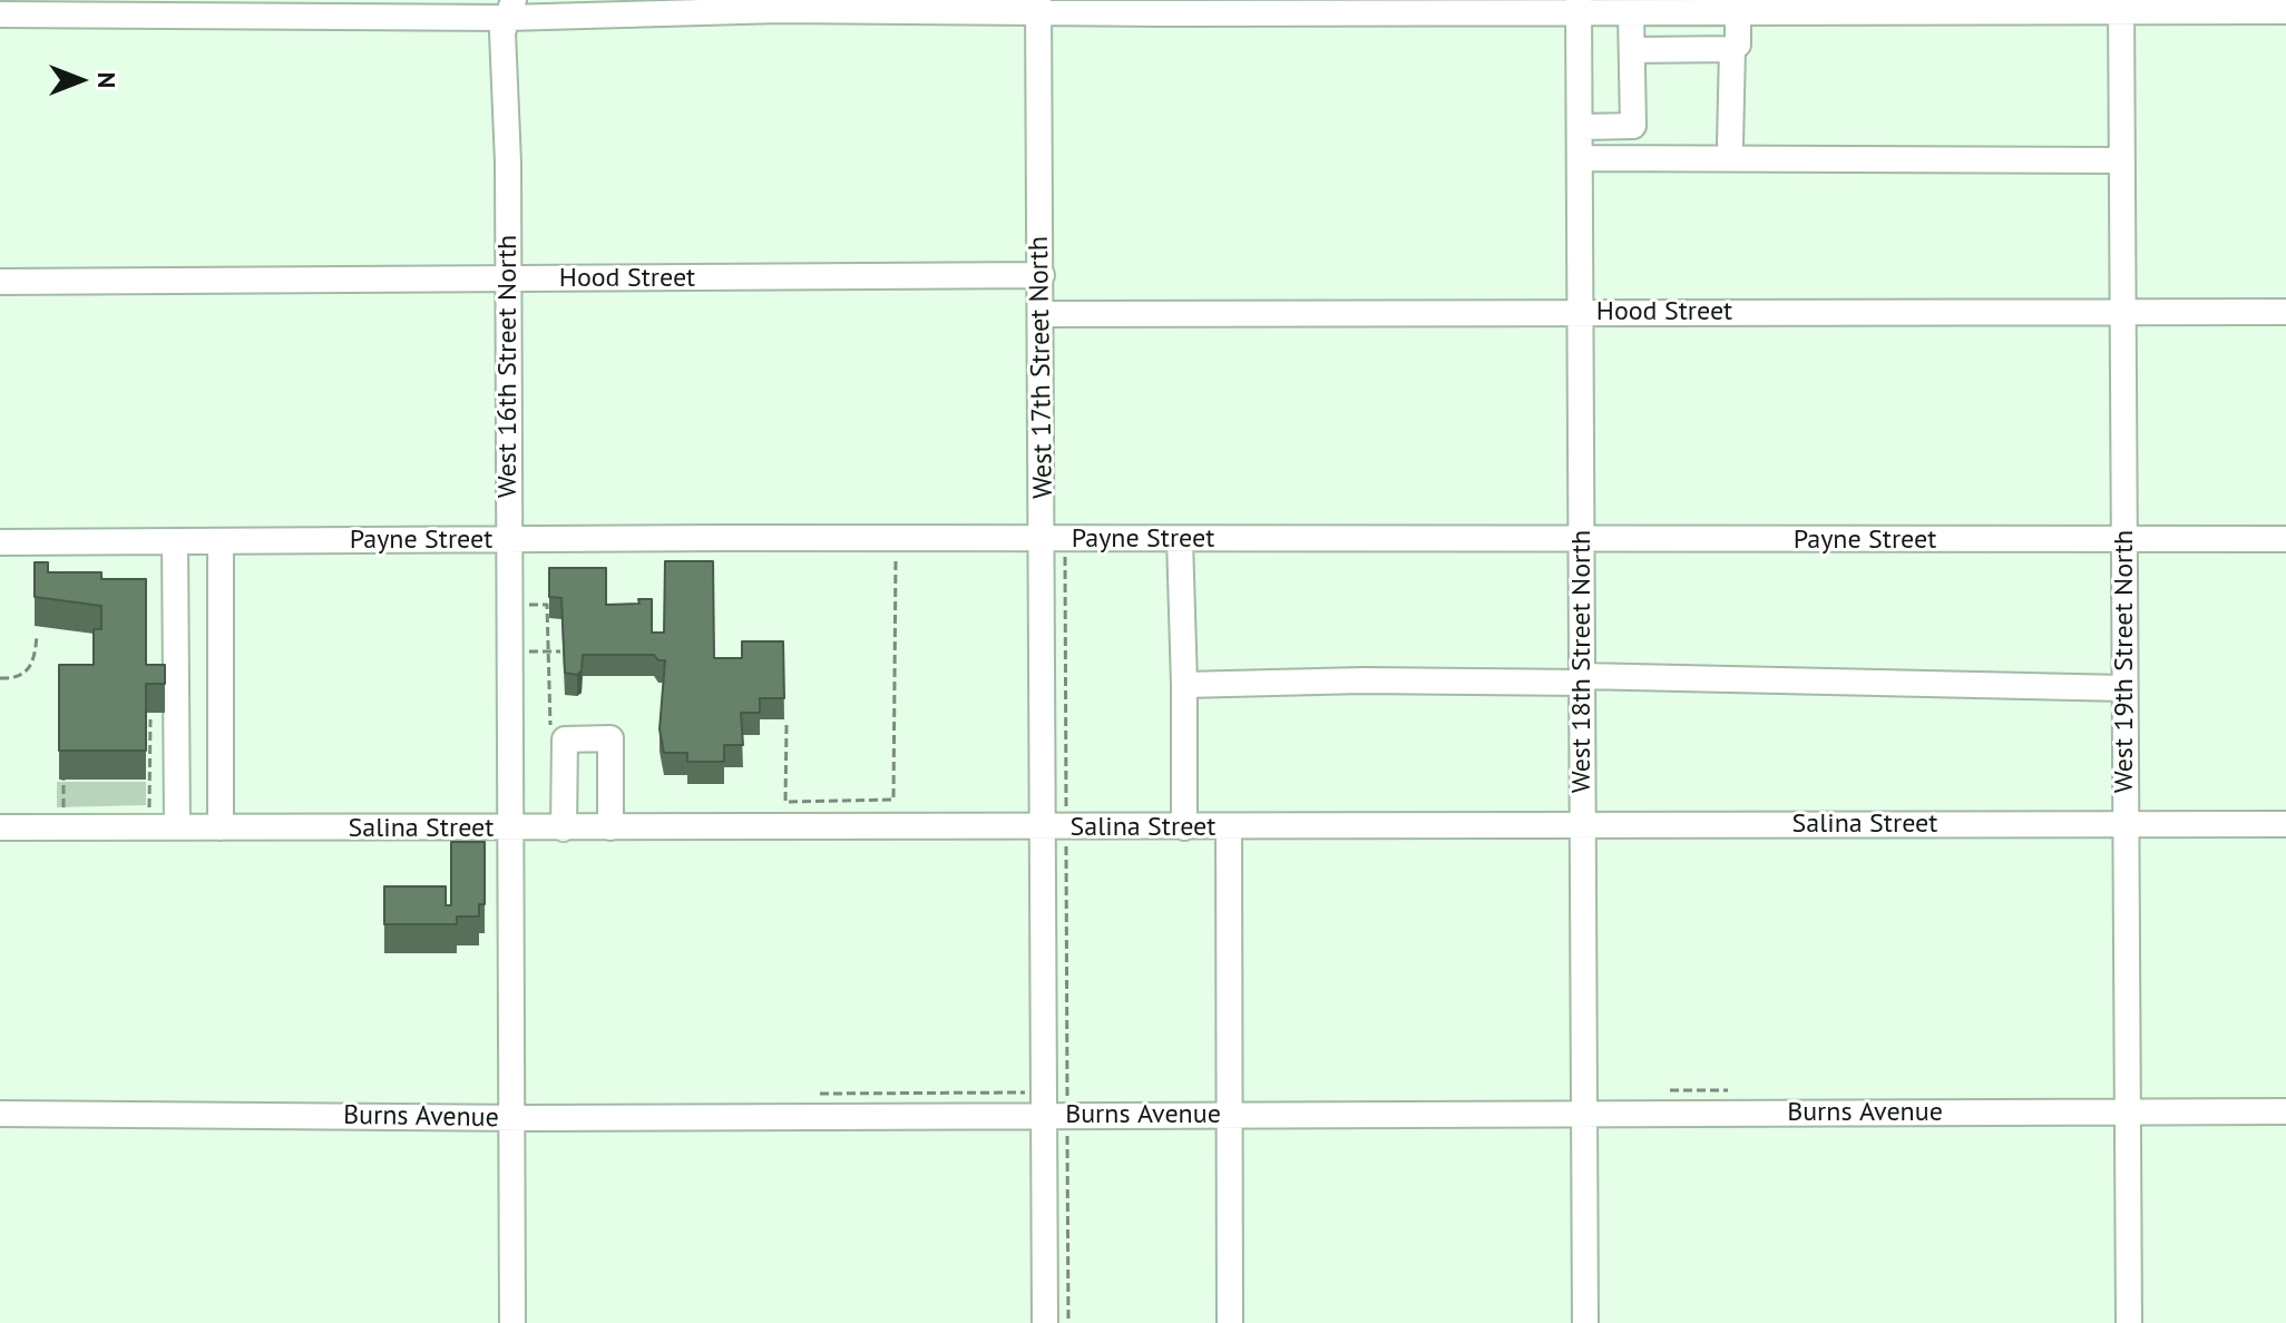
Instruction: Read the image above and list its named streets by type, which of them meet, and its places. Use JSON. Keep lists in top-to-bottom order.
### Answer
{
  "streets": {
    "street": [
      "Hood Street",
      "West 16th Street North",
      "West 17th Street North",
      "Payne Street",
      "West 18th Street North",
      "West 19th Street North",
      "Salina Street",
      "Burns Avenue"
    ]
  },
  "crossings": [
    ["Hood Street", "West 16th Street North"],
    ["Hood Street", "West 17th Street North"],
    ["Hood Street", "West 18th Street North"],
    ["Hood Street", "West 19th Street North"],
    ["West 16th Street North", "Payne Street"],
    ["West 16th Street North", "Salina Street"],
    ["West 16th Street North", "Burns Avenue"],
    ["West 17th Street North", "Payne Street"],
    ["West 17th Street North", "Salina Street"],
    ["West 17th Street North", "Burns Avenue"],
    ["Payne Street", "West 18th Street North"],
    ["Payne Street", "West 19th Street North"],
    ["West 18th Street North", "Salina Street"],
    ["West 18th Street North", "Burns Avenue"],
    ["West 19th Street North", "Salina Street"],
    ["West 19th Street North", "Burns Avenue"]
  ],
  "north": "right"
}
